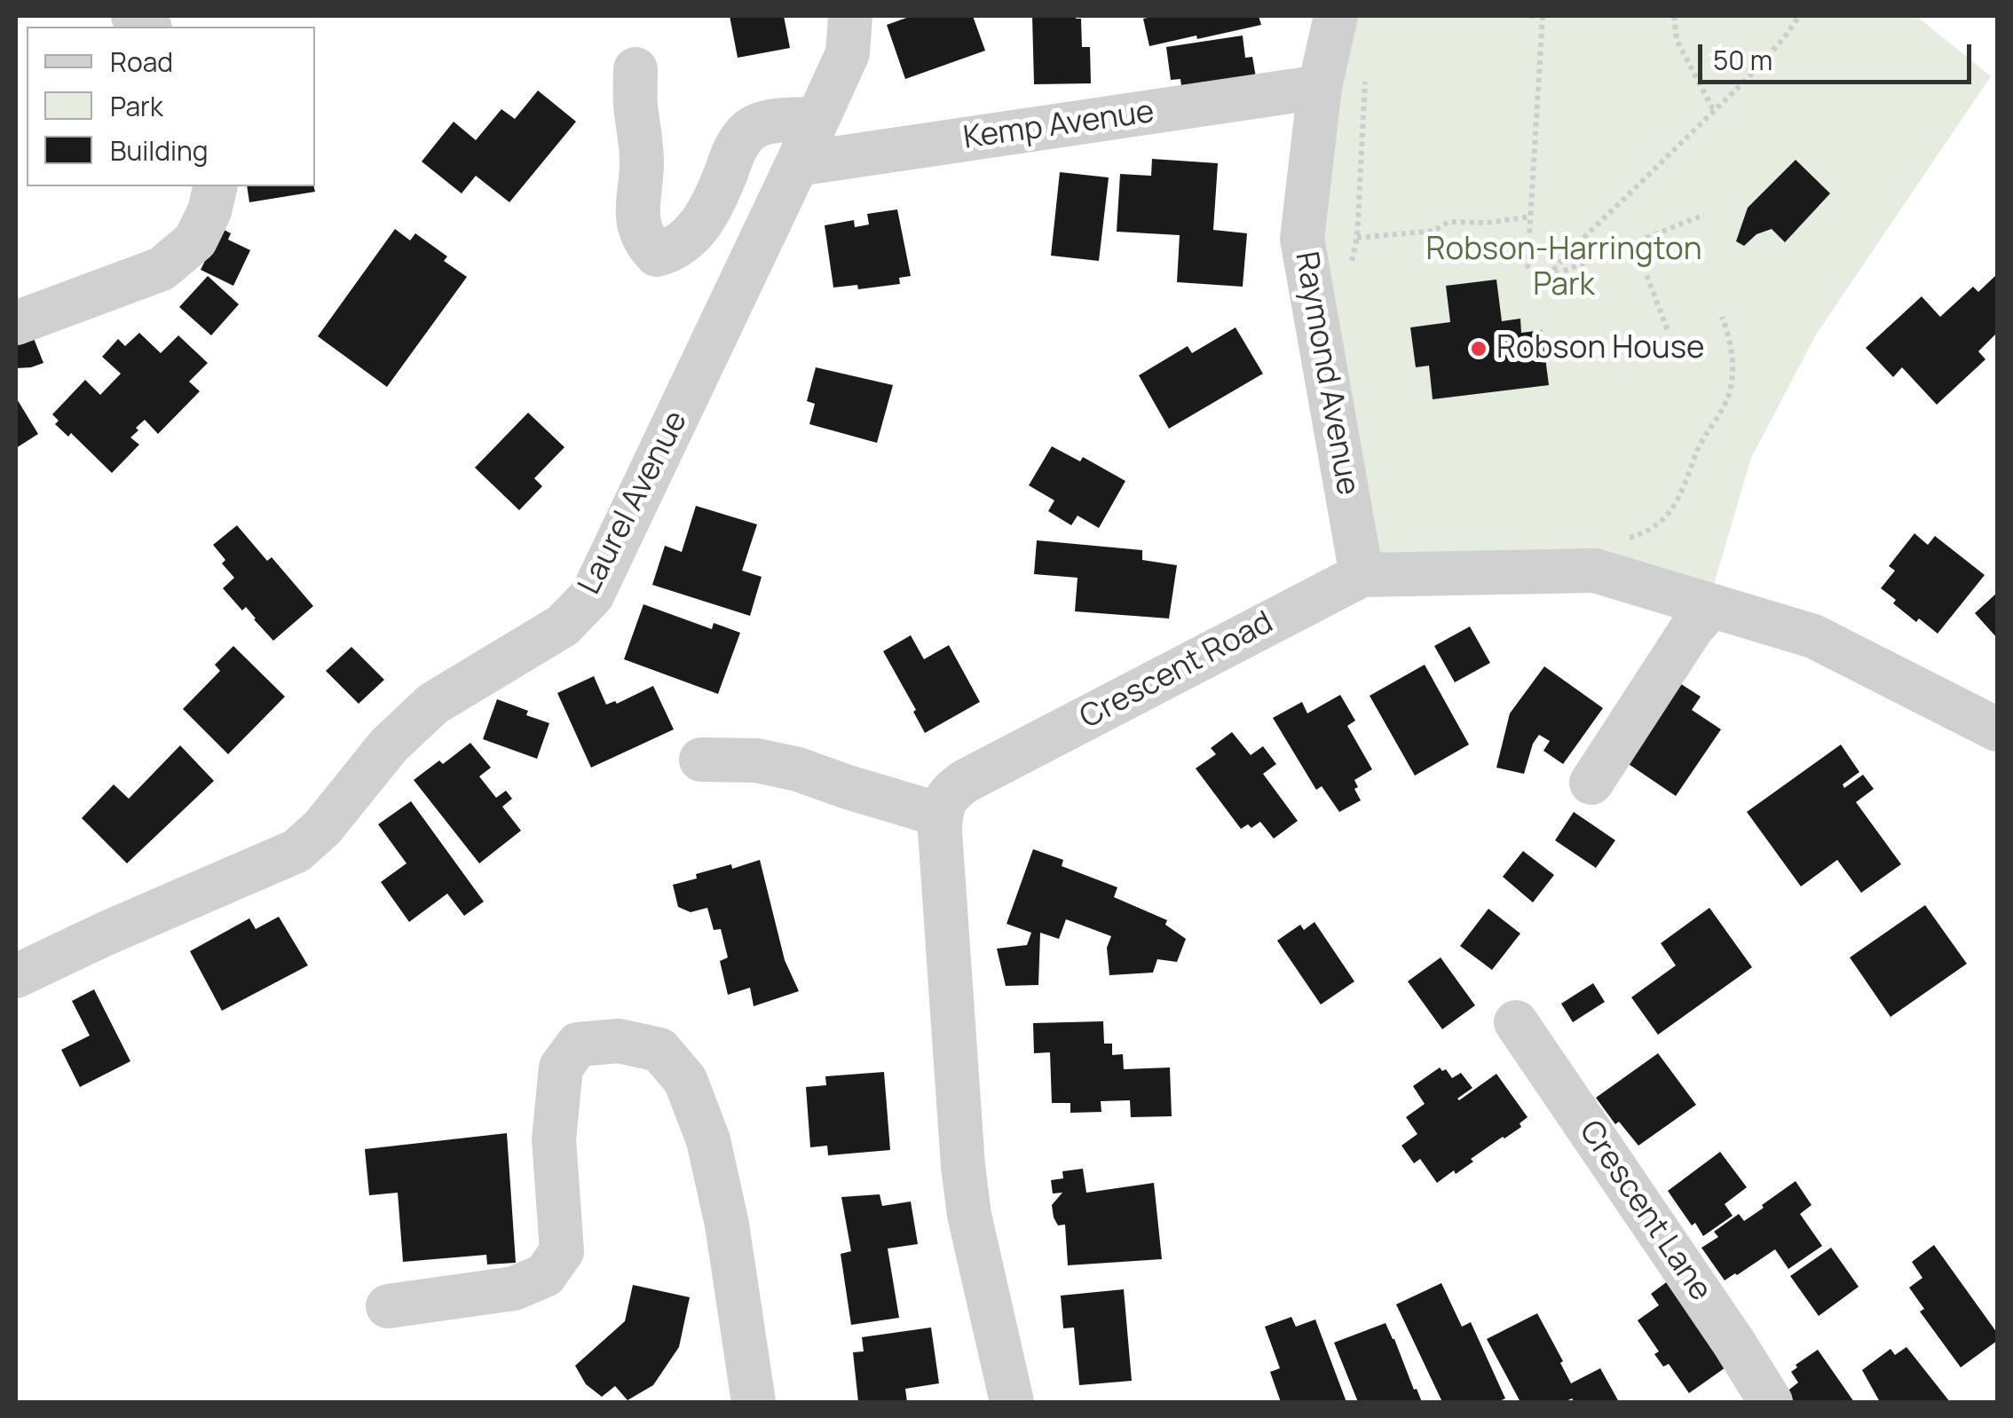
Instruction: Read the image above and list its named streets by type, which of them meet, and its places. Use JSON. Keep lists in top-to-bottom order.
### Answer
{
  "streets": {
    "street": [
      "Kemp Avenue",
      "Raymond Avenue",
      "Laurel Avenue",
      "Crescent Road",
      "Crescent Lane"
    ]
  },
  "crossings": [
    ["Kemp Avenue", "Raymond Avenue"],
    ["Kemp Avenue", "Laurel Avenue"],
    ["Raymond Avenue", "Crescent Road"]
  ],
  "parks": ["Robson-Harrington Park"],
  "places": ["Robson House"],
  "legend": ["Road", "Park", "Building"],
  "scale_bar": "50 m"
}
